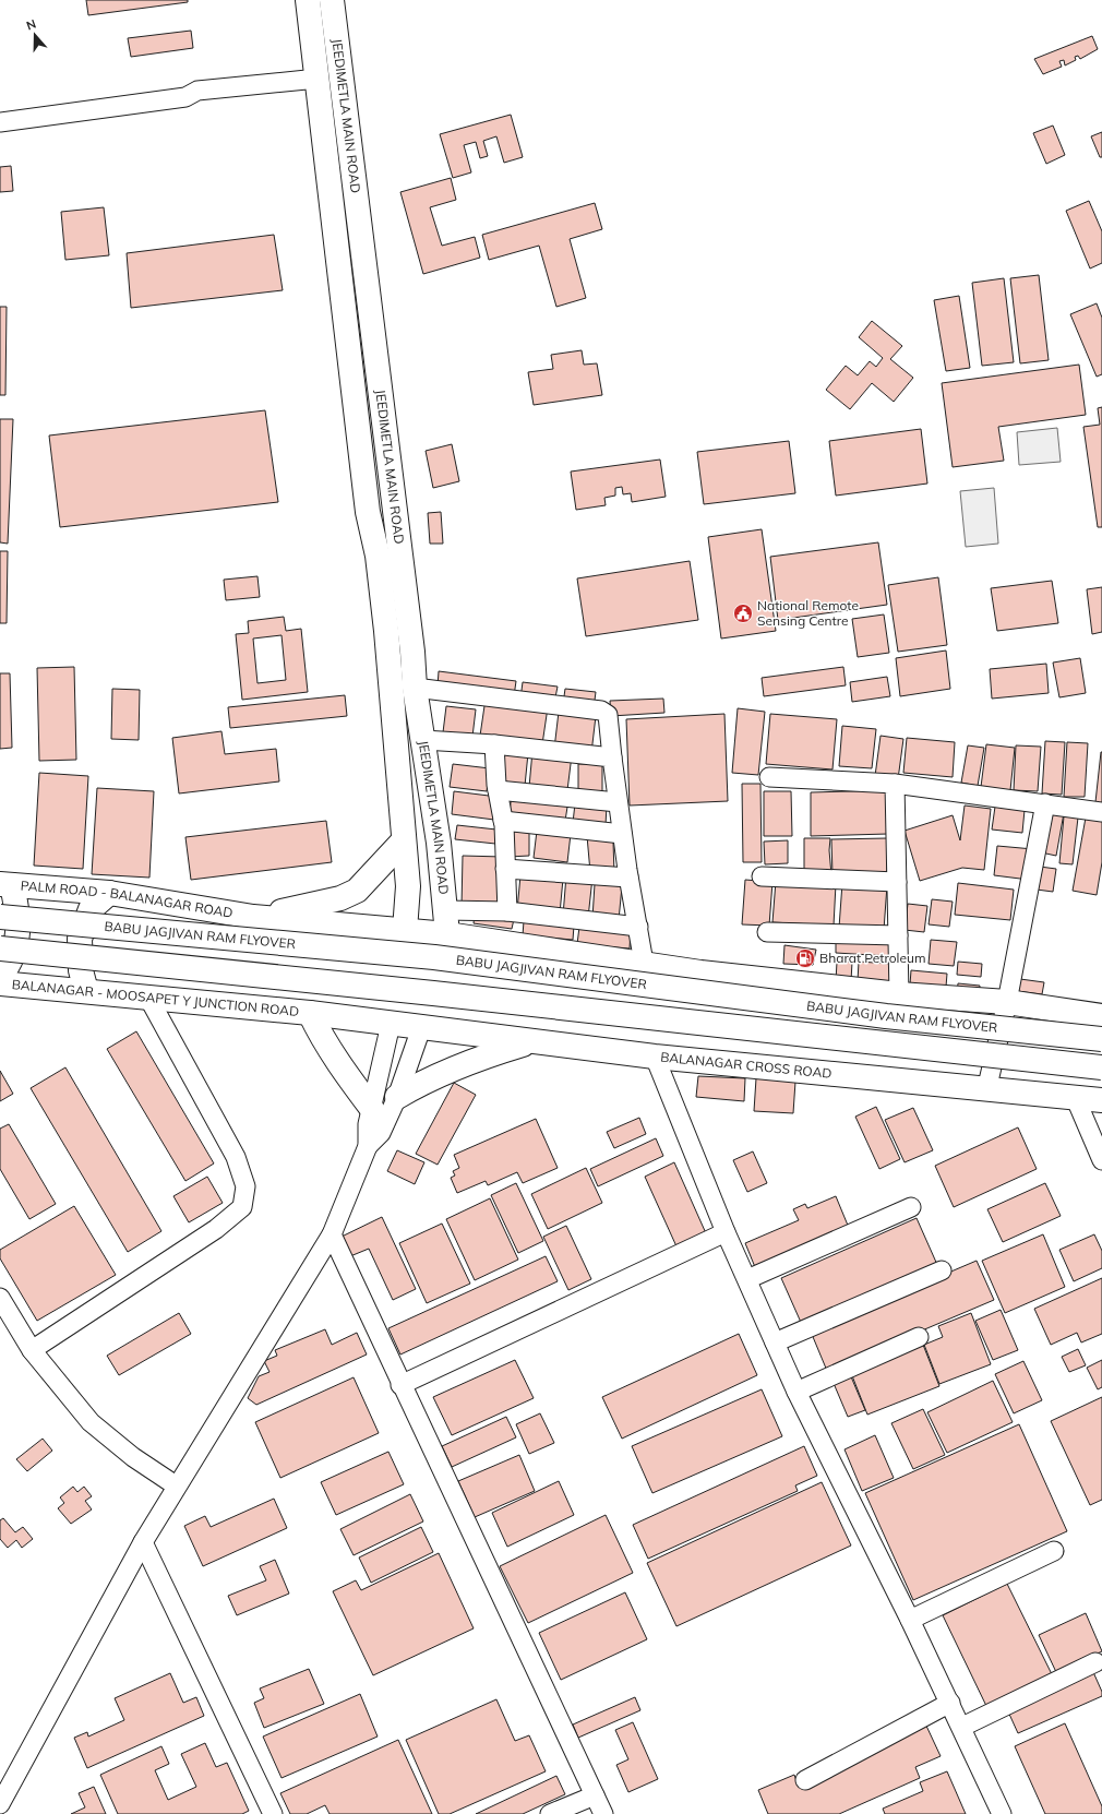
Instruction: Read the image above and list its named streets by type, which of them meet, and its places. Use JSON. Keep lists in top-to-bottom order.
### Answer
{
  "streets": {
    "main road": [
      "JEEDIMETLA MAIN ROAD",
      "PALM ROAD - BALANAGAR ROAD",
      "BABU JAGJIVAN RAM FLYOVER",
      "BALANAGAR - MOOSAPET Y JUNCTION ROAD",
      "BALANAGAR CROSS ROAD"
    ]
  },
  "crossings": [
    ["JEEDIMETLA MAIN ROAD", "PALM ROAD - BALANAGAR ROAD"]
  ],
  "places": {
    "public building": ["National Remote Sensing Centre"],
    "fuel station": ["Bharat Petroleum"]
  },
  "north": "top"
}
